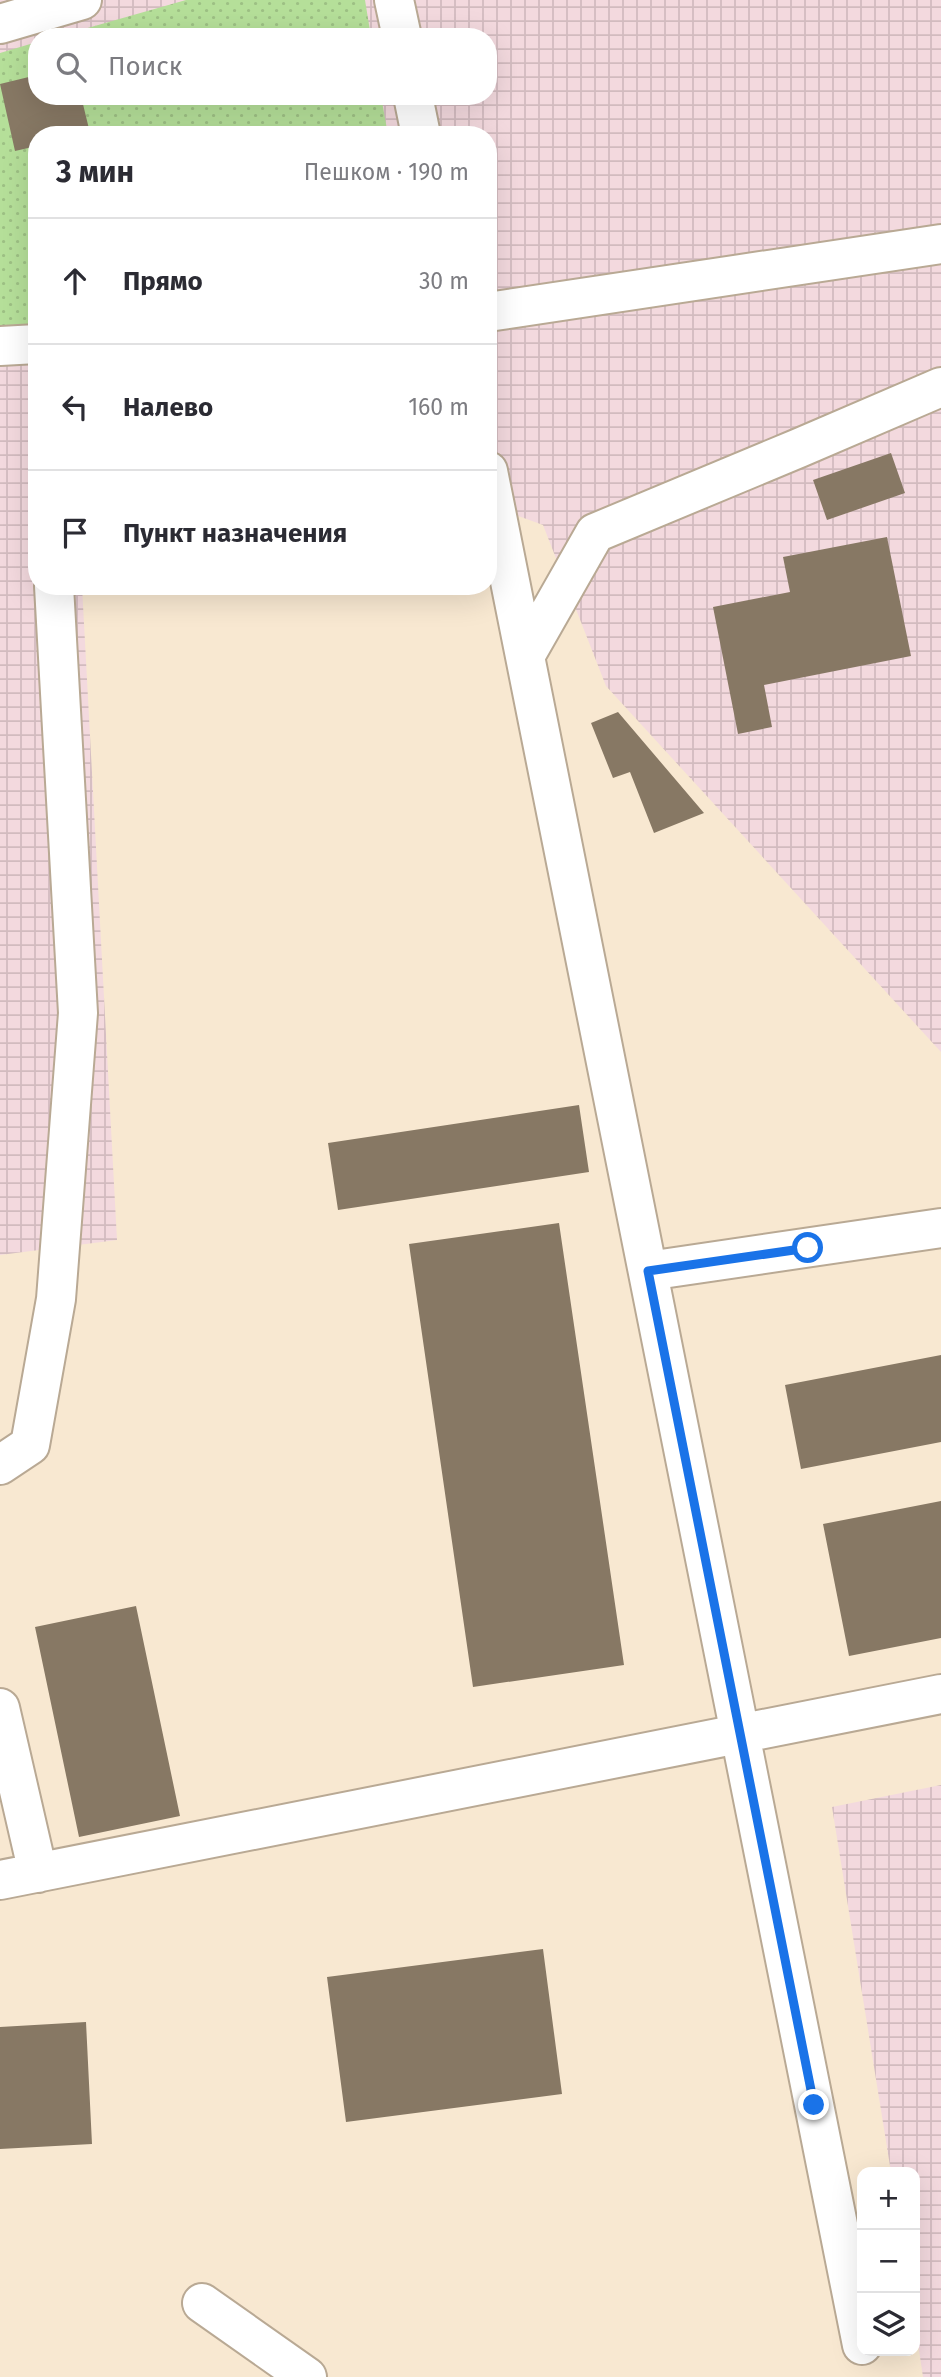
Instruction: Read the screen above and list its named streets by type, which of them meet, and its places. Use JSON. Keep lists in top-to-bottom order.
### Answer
{
  "page": {
    "search": "Поиск",
    "heading": ["3 мин", "Пешком · 190 m"],
    "list": [
      ["Прямо", "30 m"],
      ["Налево", "160 m"],
      "Пункт назначения"
    ],
    "map_buttons": ["+", "−"]
  }
}
